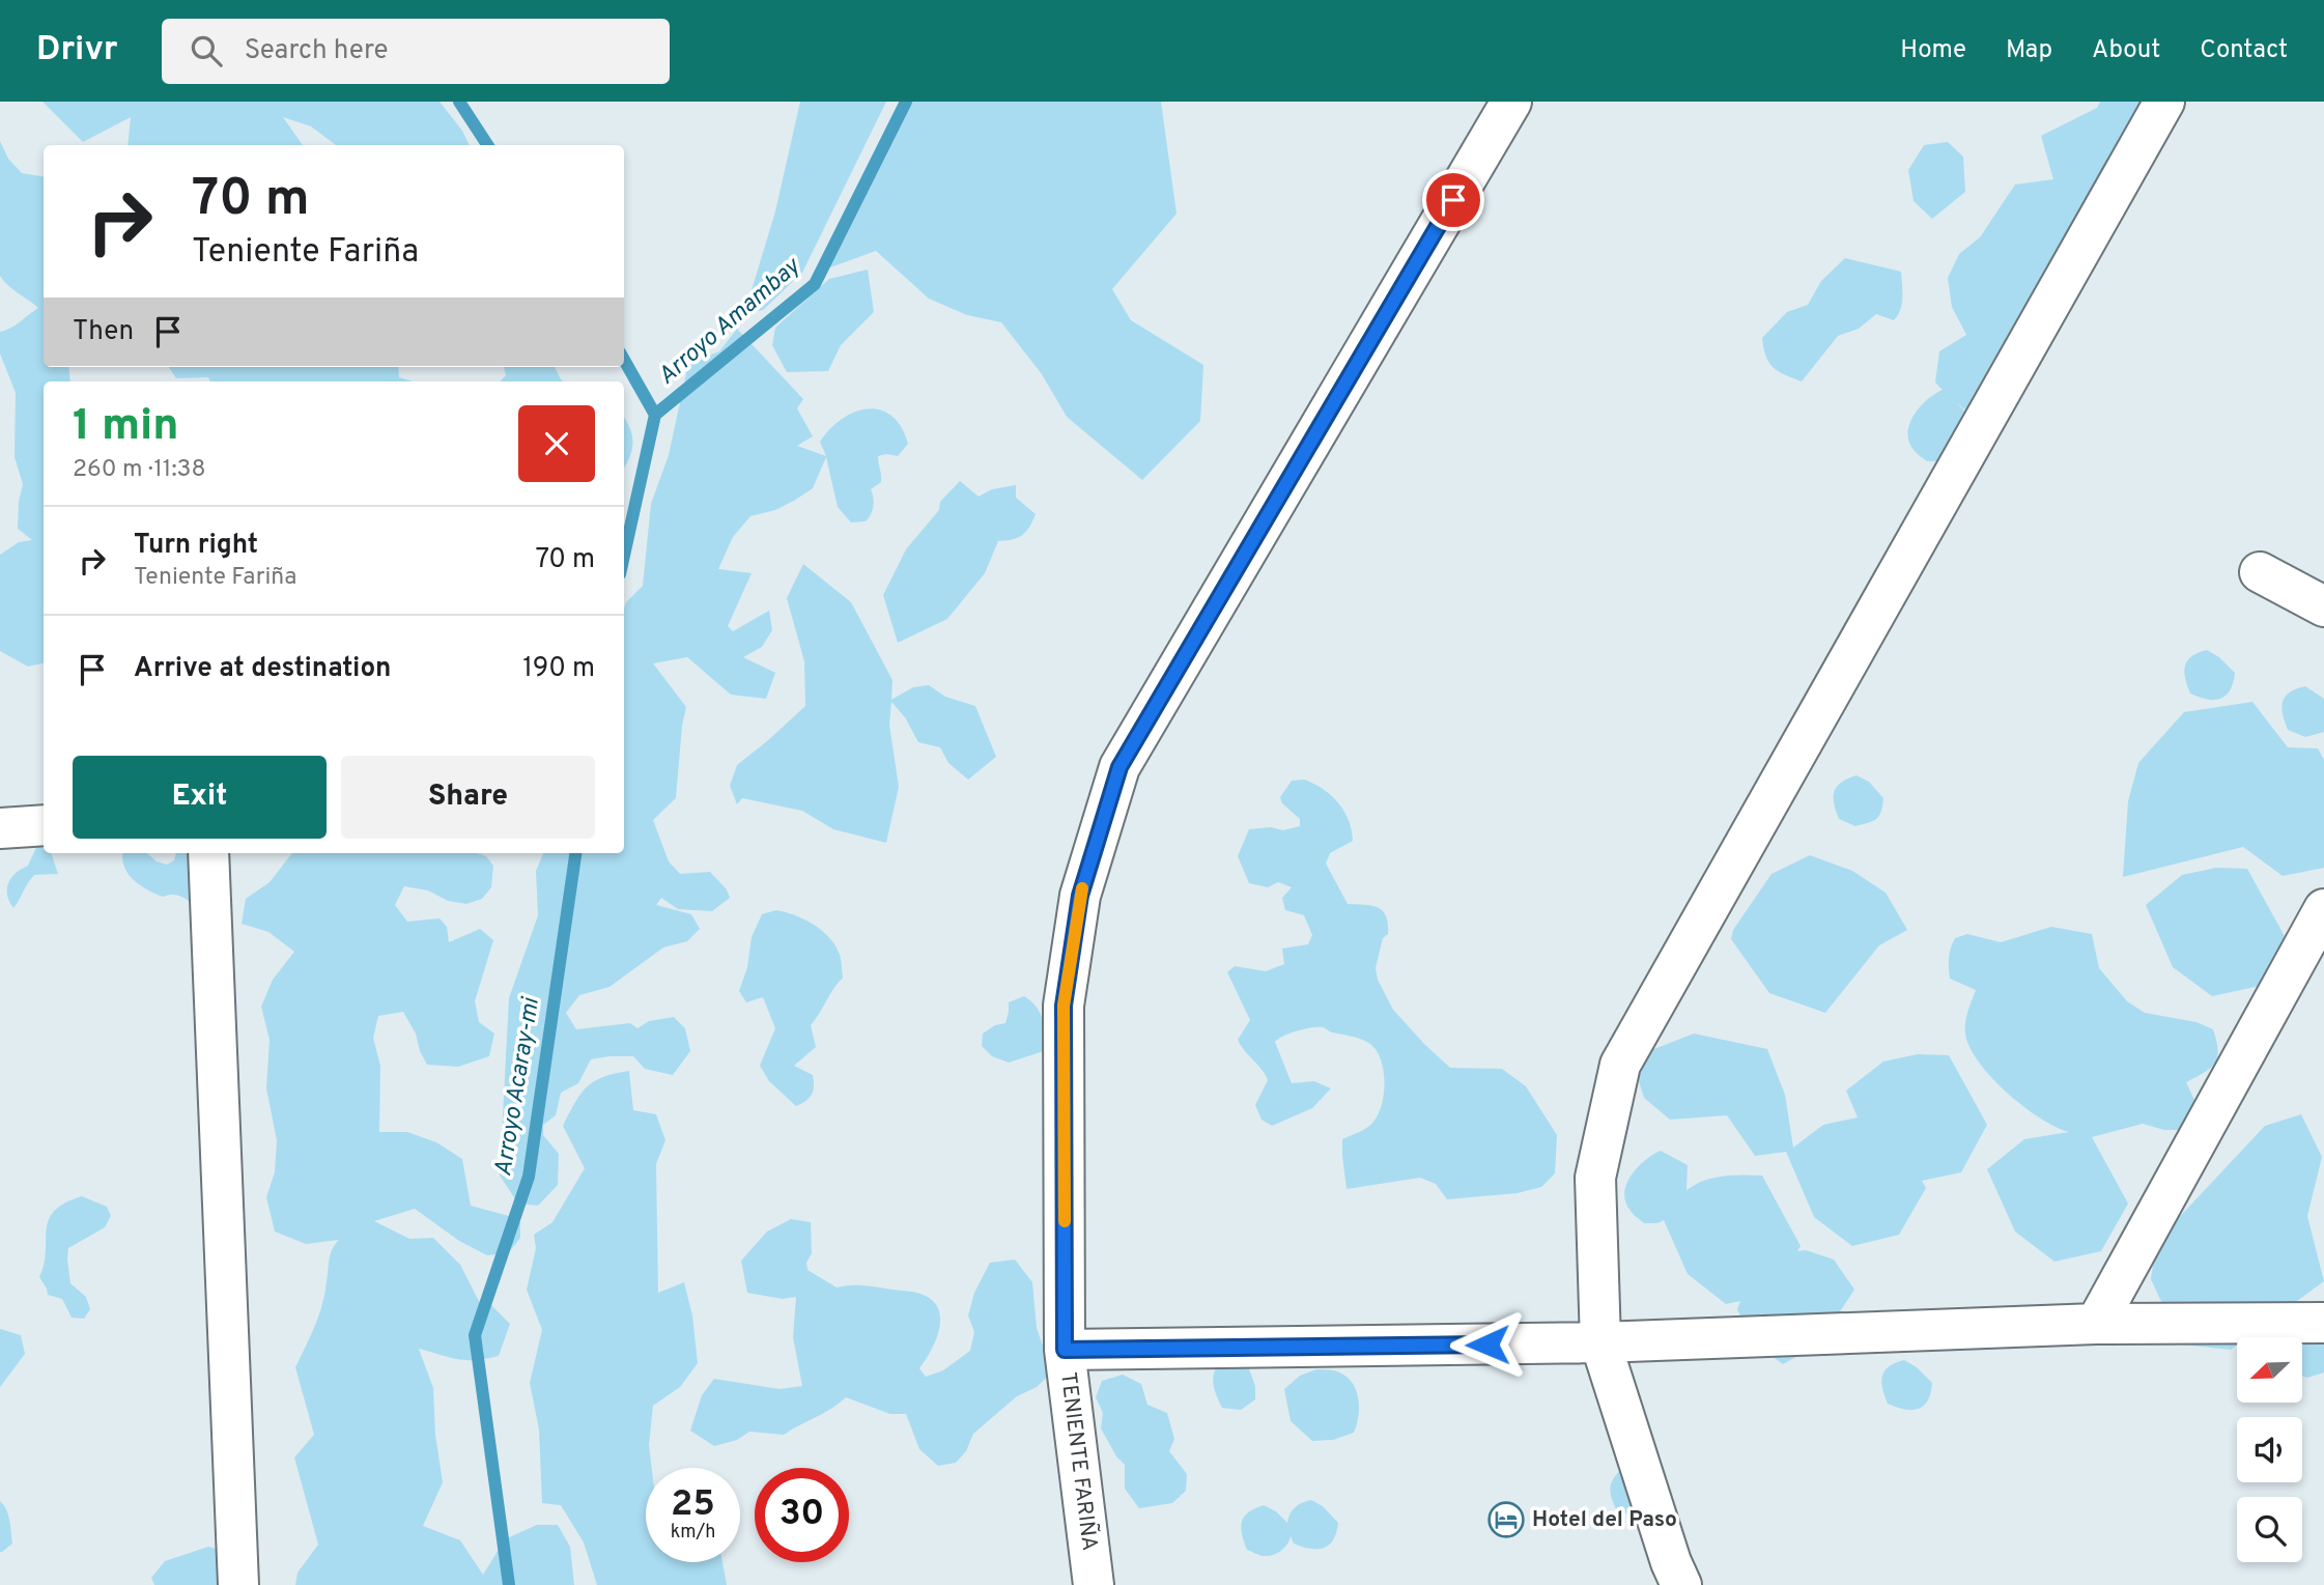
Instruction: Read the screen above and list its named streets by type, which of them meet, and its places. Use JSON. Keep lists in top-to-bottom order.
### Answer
{
  "streets": {
    "street": ["TENIENTE FARIÑA"]
  },
  "water": ["Arroyo Amambay", "Arroyo Acaray-mi"],
  "places": {
    "hotel": ["Hotel del Paso"]
  },
  "north": "bottom left",
  "page": {
    "header": "Drivr",
    "search": "Search here",
    "nav": [
      "Home",
      "Map",
      "About",
      "Contact"
    ],
    "turn": ["70 m", "Teniente Fariña"],
    "then": "Then",
    "heading": ["1 min", "260 m · 11:38"],
    "list": [
      {
        "name": "Turn right",
        "note": "Teniente Fariña",
        "value": "70 m"
      },
      {
        "name": "Arrive at destination",
        "value": "190 m"
      }
    ],
    "buttons": ["Exit", "Share"],
    "speed": "25 km/h",
    "limit": "30"
  }
}
